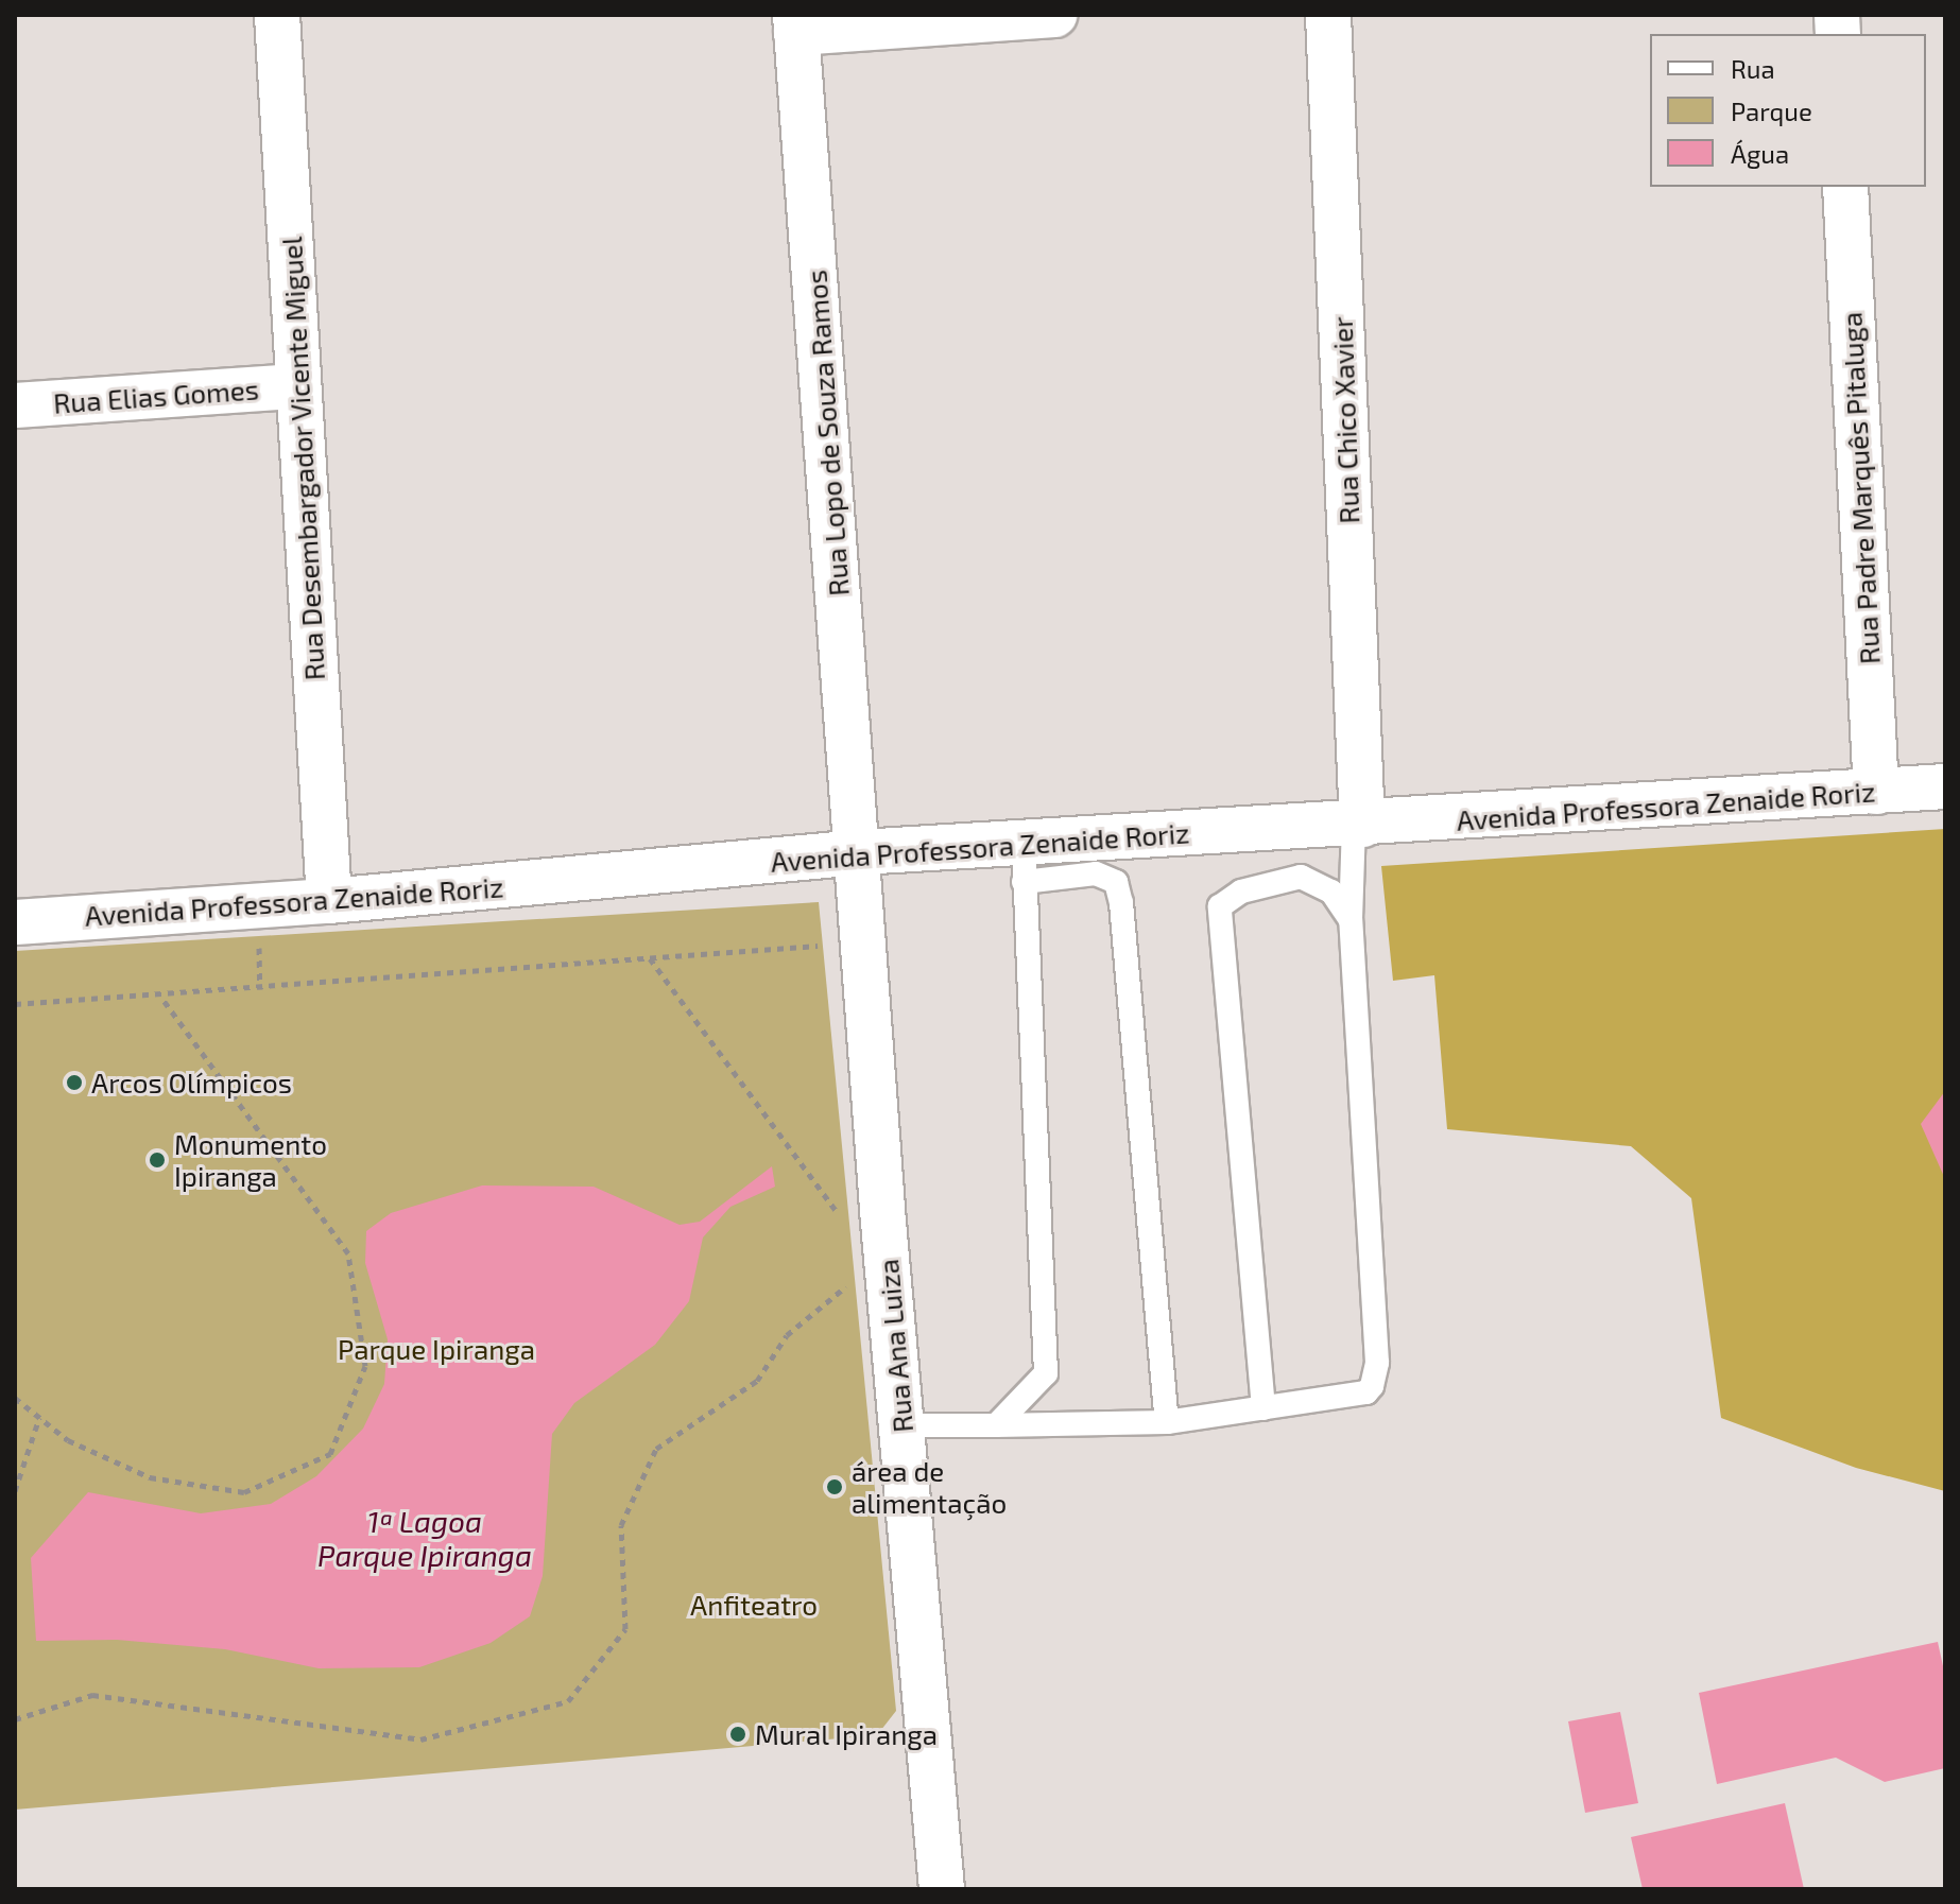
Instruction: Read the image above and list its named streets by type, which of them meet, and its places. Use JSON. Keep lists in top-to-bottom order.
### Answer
{
  "streets": {
    "street": [
      "Rua Elias Gomes",
      "Rua Chico Xavier",
      "Rua Lopo de Souza Ramos",
      "Rua Desembargador Vicente Miguel",
      "Rua Padre Marquês Pitaluga",
      "Avenida Professora Zenaide Roriz",
      "Rua Ana Luiza"
    ]
  },
  "crossings": [
    ["Rua Elias Gomes", "Rua Desembargador Vicente Miguel"],
    ["Rua Chico Xavier", "Avenida Professora Zenaide Roriz"],
    ["Rua Lopo de Souza Ramos", "Avenida Professora Zenaide Roriz"],
    ["Rua Lopo de Souza Ramos", "Rua Ana Luiza"],
    ["Rua Desembargador Vicente Miguel", "Avenida Professora Zenaide Roriz"],
    ["Rua Padre Marquês Pitaluga", "Avenida Professora Zenaide Roriz"],
    ["Avenida Professora Zenaide Roriz", "Rua Ana Luiza"]
  ],
  "water": ["1ª Lagoa Parque Ipiranga"],
  "parks": ["Parque Ipiranga", "Anfiteatro"],
  "places": [
    "Arcos Olímpicos",
    "Monumento Ipiranga",
    "área de alimentação",
    "Mural Ipiranga"
  ],
  "legend": ["Rua", "Parque", "Água"]
}
